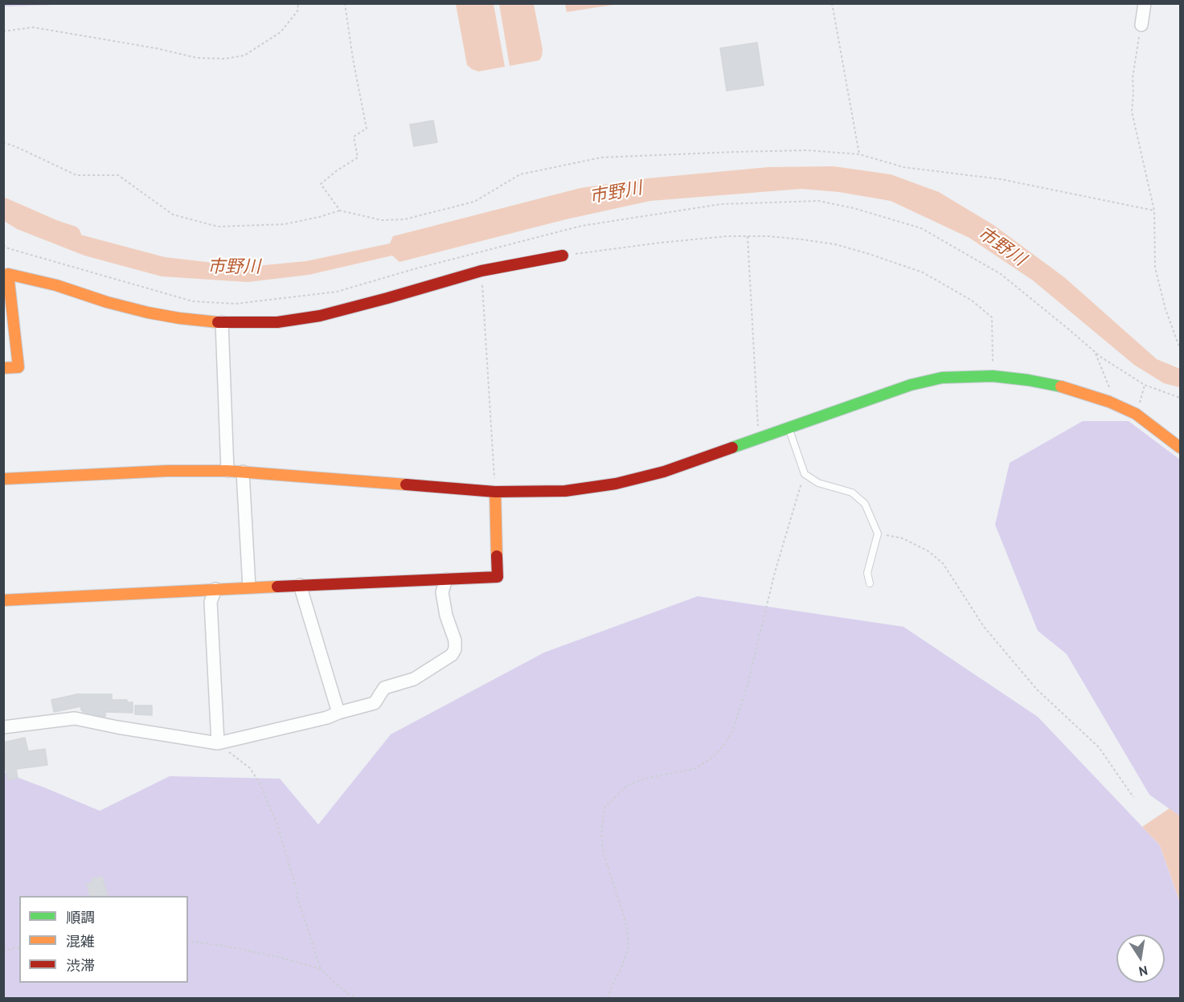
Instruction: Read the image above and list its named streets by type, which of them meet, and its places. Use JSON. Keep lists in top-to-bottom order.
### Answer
{
  "water": ["市野川"],
  "legend": ["順調", "混雑", "渋滞"],
  "north": "bottom"
}
